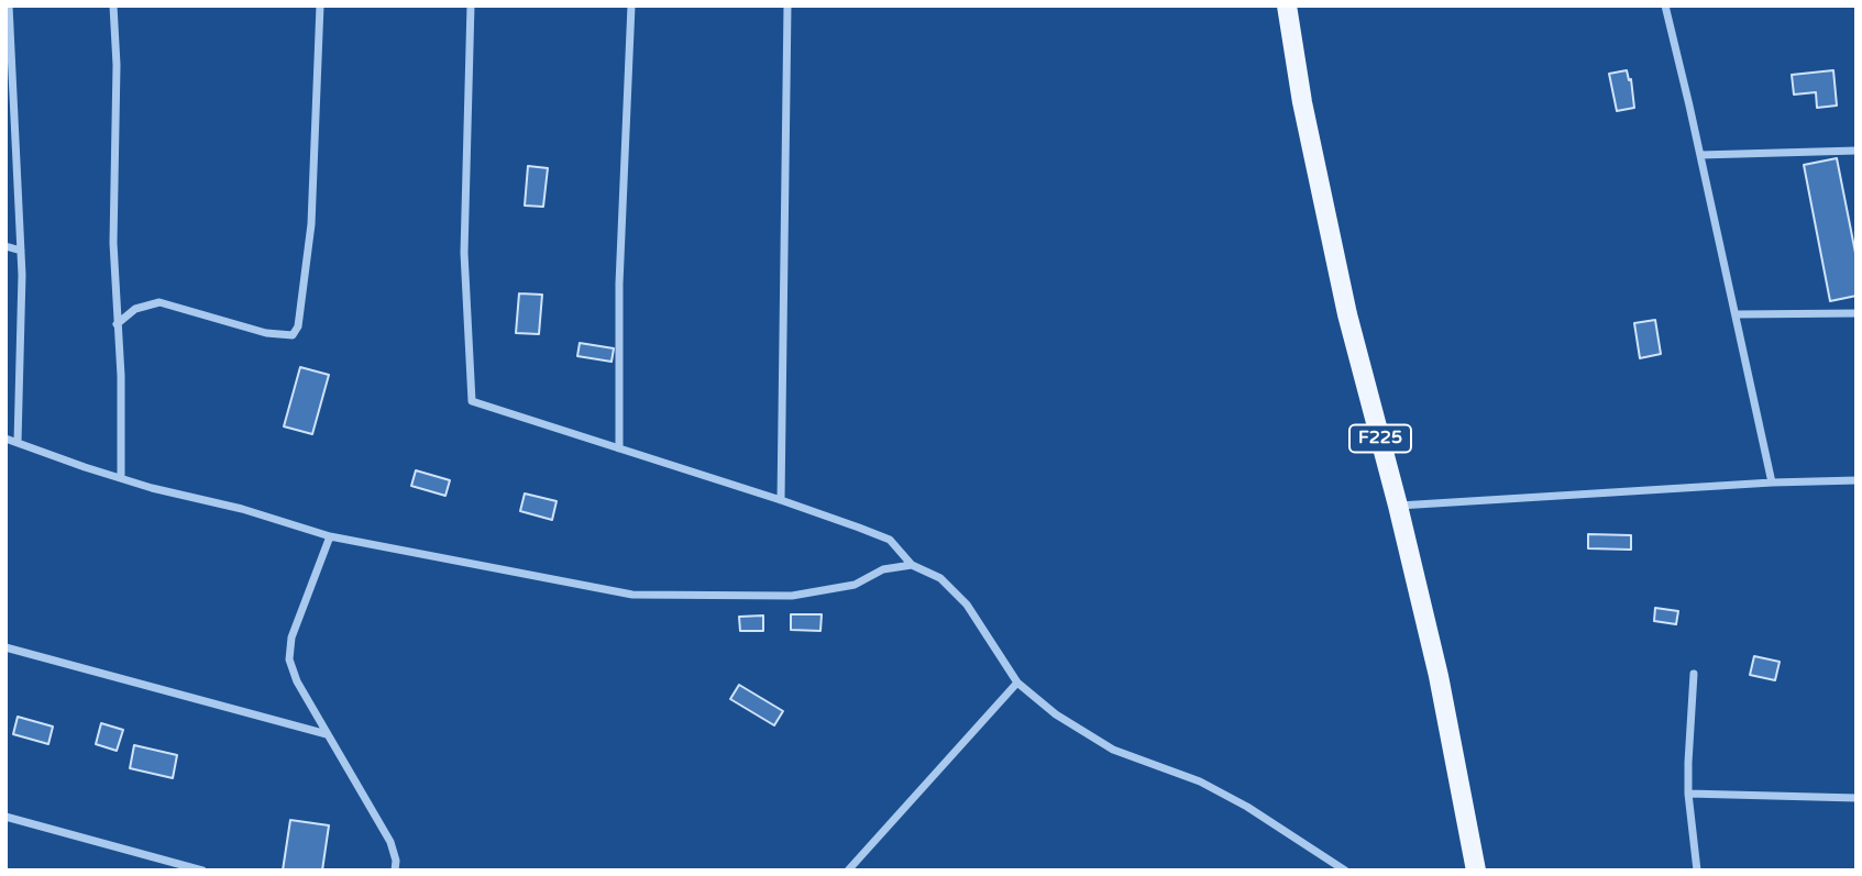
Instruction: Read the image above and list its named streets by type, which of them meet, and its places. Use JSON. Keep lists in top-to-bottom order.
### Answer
{
  "streets": {
    "main road": ["F225"]
  }
}
